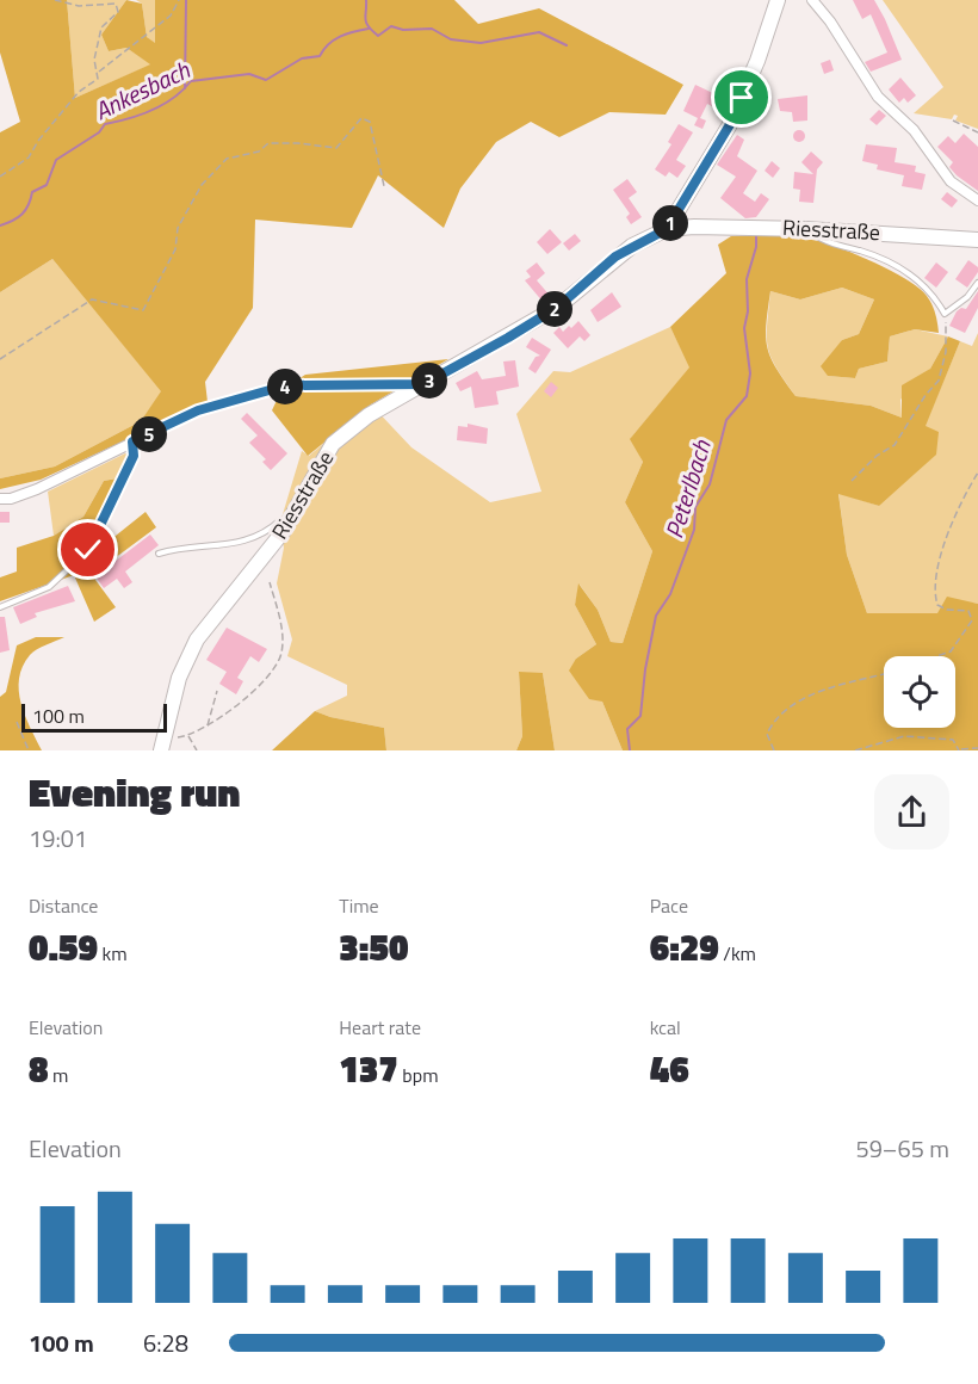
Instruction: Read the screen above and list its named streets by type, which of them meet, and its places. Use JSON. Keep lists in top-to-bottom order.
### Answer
{
  "streets": {
    "main road": ["Riesstraße"]
  },
  "water": ["Ankesbach", "Peterlbach"],
  "scale_bar": "100 m",
  "page": {
    "pins": [
      "1",
      "2",
      "3",
      "4",
      "5"
    ],
    "scale": "100 m",
    "heading": ["Evening run", "19:01"],
    "stats": [
      ["Distance", "0.59 km"],
      ["Time", "3:50"],
      ["Pace", "6:29 /km"],
      ["Elevation", "8 m"],
      ["Heart rate", "137 bpm"],
      ["kcal", "46"]
    ],
    "chart": ["Elevation", "59–65 m"],
    "list": [
      {
        "name": "100 m",
        "note": "6:28"
      }
    ]
  }
}
